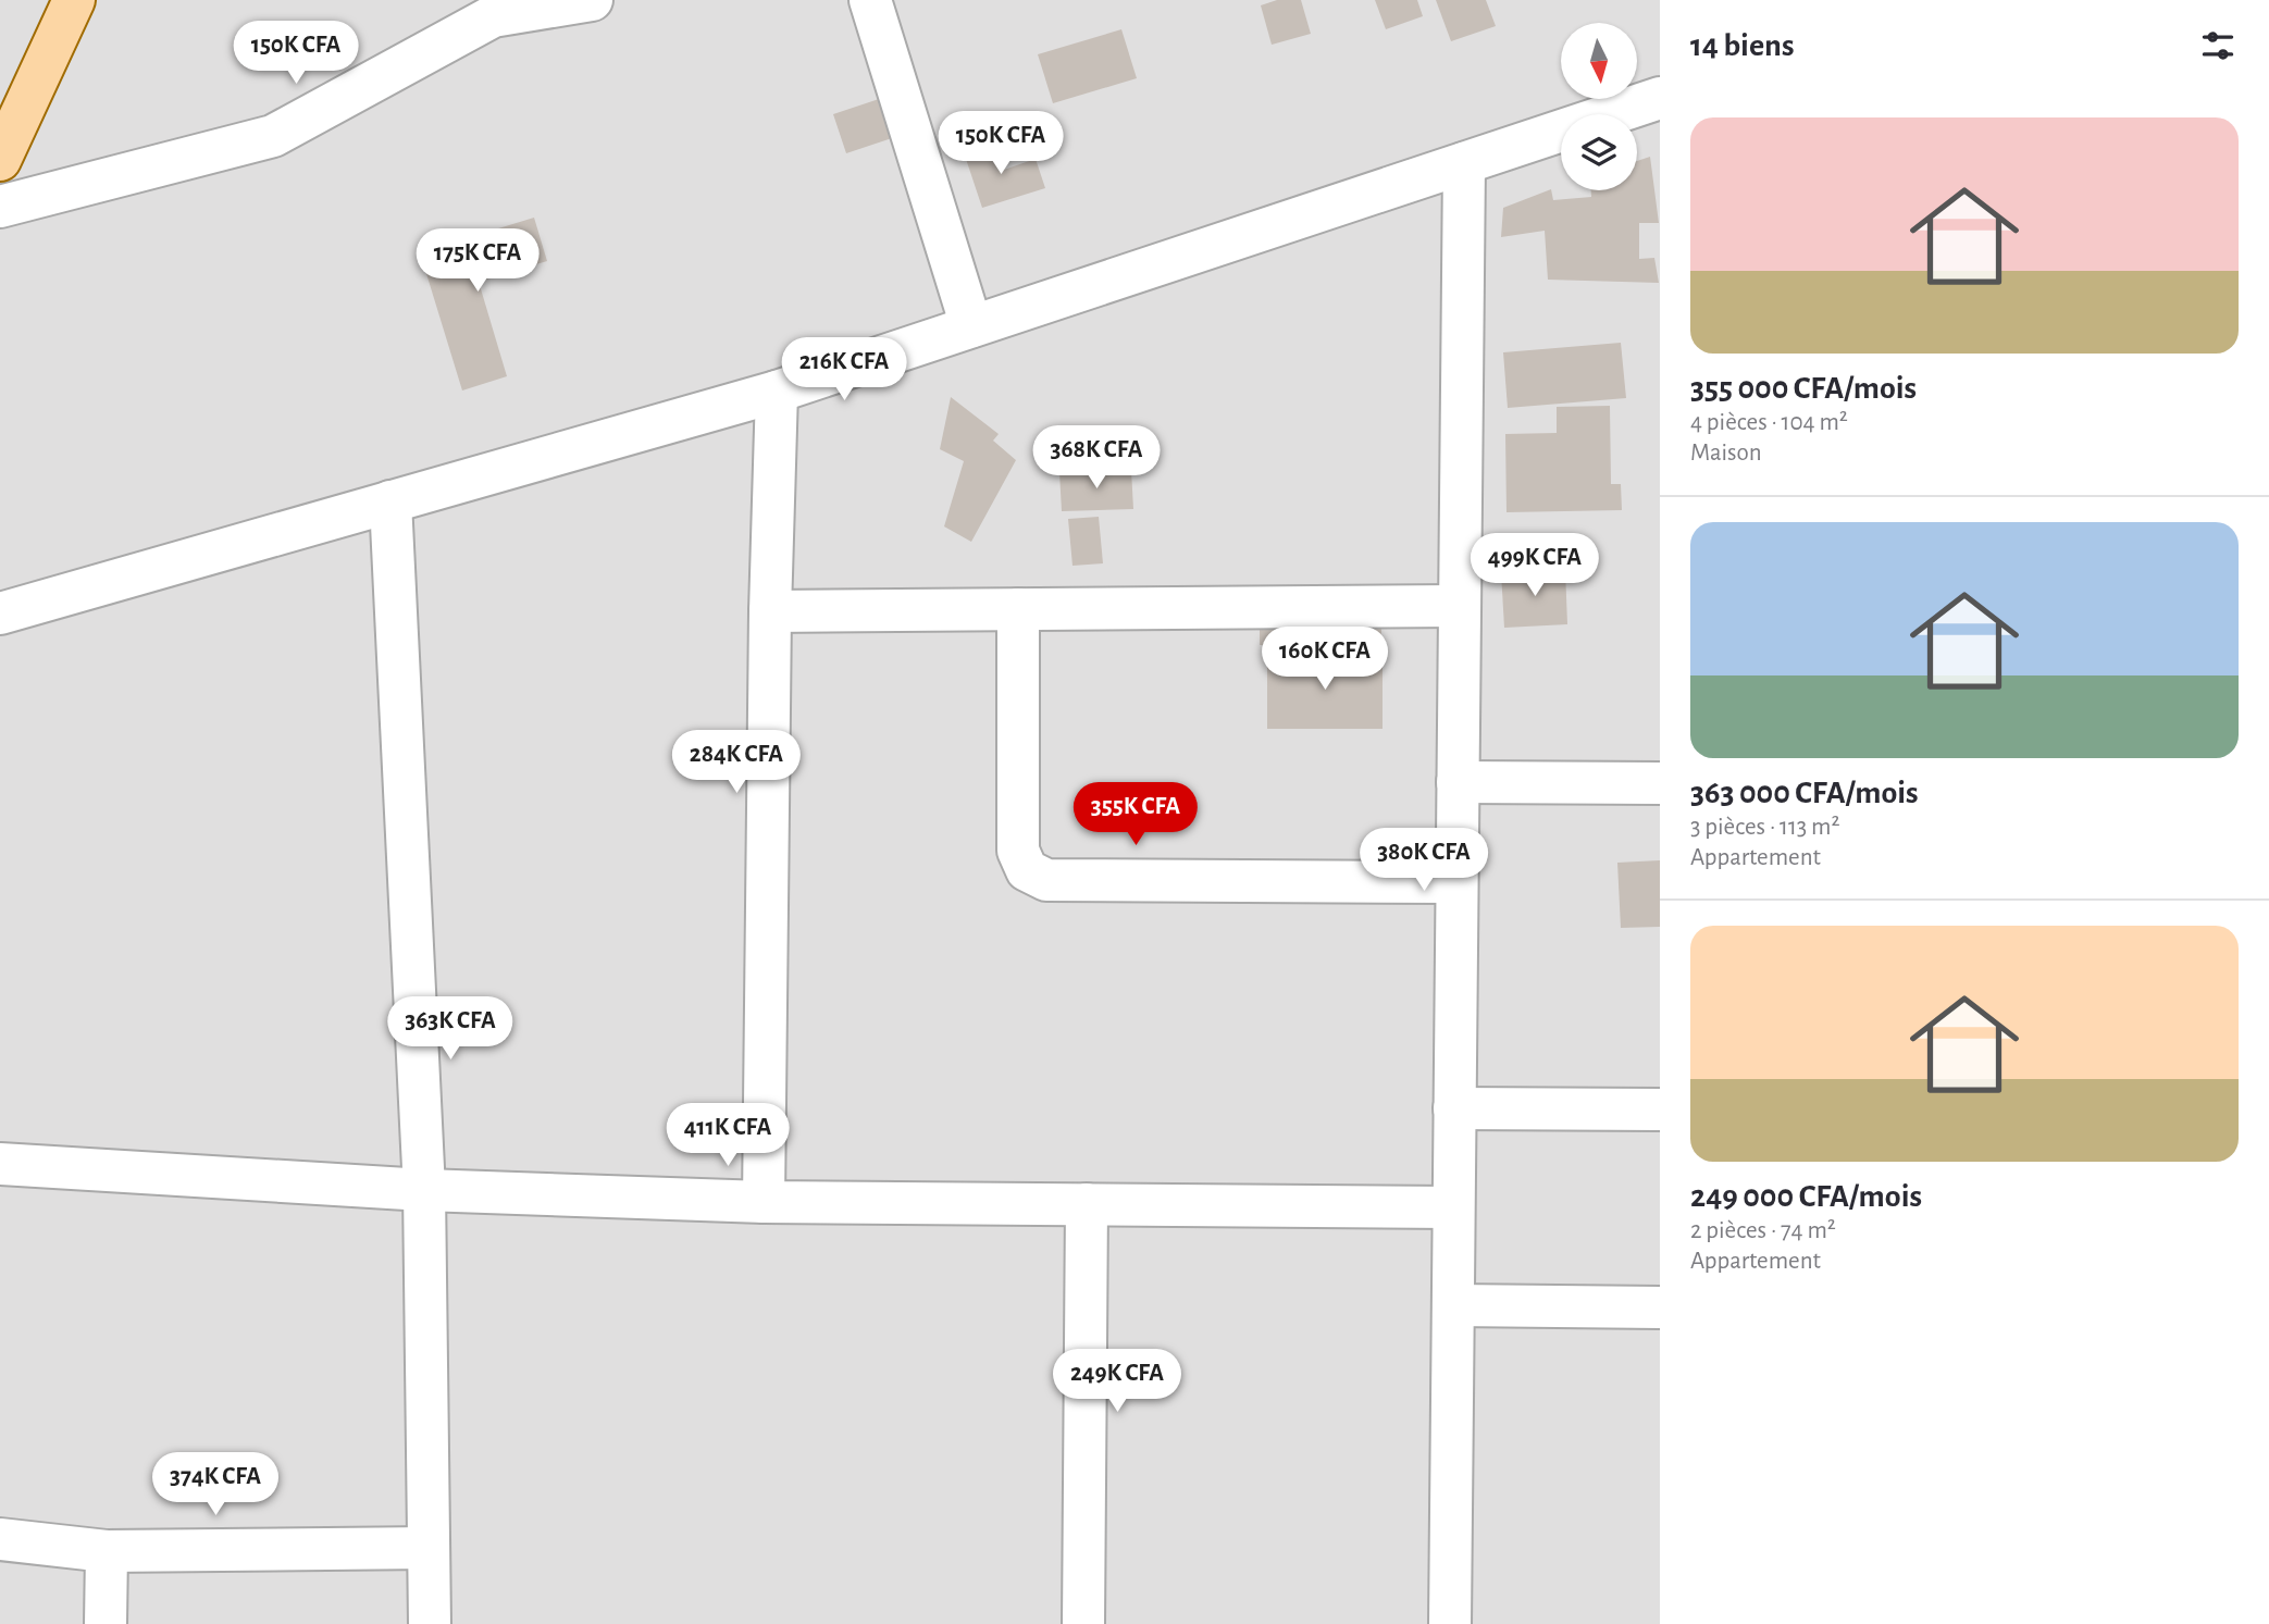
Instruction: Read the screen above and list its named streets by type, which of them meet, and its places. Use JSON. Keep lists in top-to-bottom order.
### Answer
{
  "north": "bottom",
  "page": {
    "heading": "14 biens",
    "price": [
      "150K CFA",
      "150K CFA",
      "175K CFA",
      "216K CFA",
      "368K CFA",
      "499K CFA",
      "160K CFA",
      "284K CFA",
      "355K CFA",
      "380K CFA",
      "363K CFA",
      "411K CFA",
      "249K CFA",
      "374K CFA"
    ],
    "list": [
      {
        "name": "355 000 CFA/mois",
        "note": "4 pièces · 104 m² · Maison"
      },
      {
        "name": "363 000 CFA/mois",
        "note": "3 pièces · 113 m² · Appartement"
      },
      {
        "name": "249 000 CFA/mois",
        "note": "2 pièces · 74 m² · Appartement"
      }
    ]
  }
}
